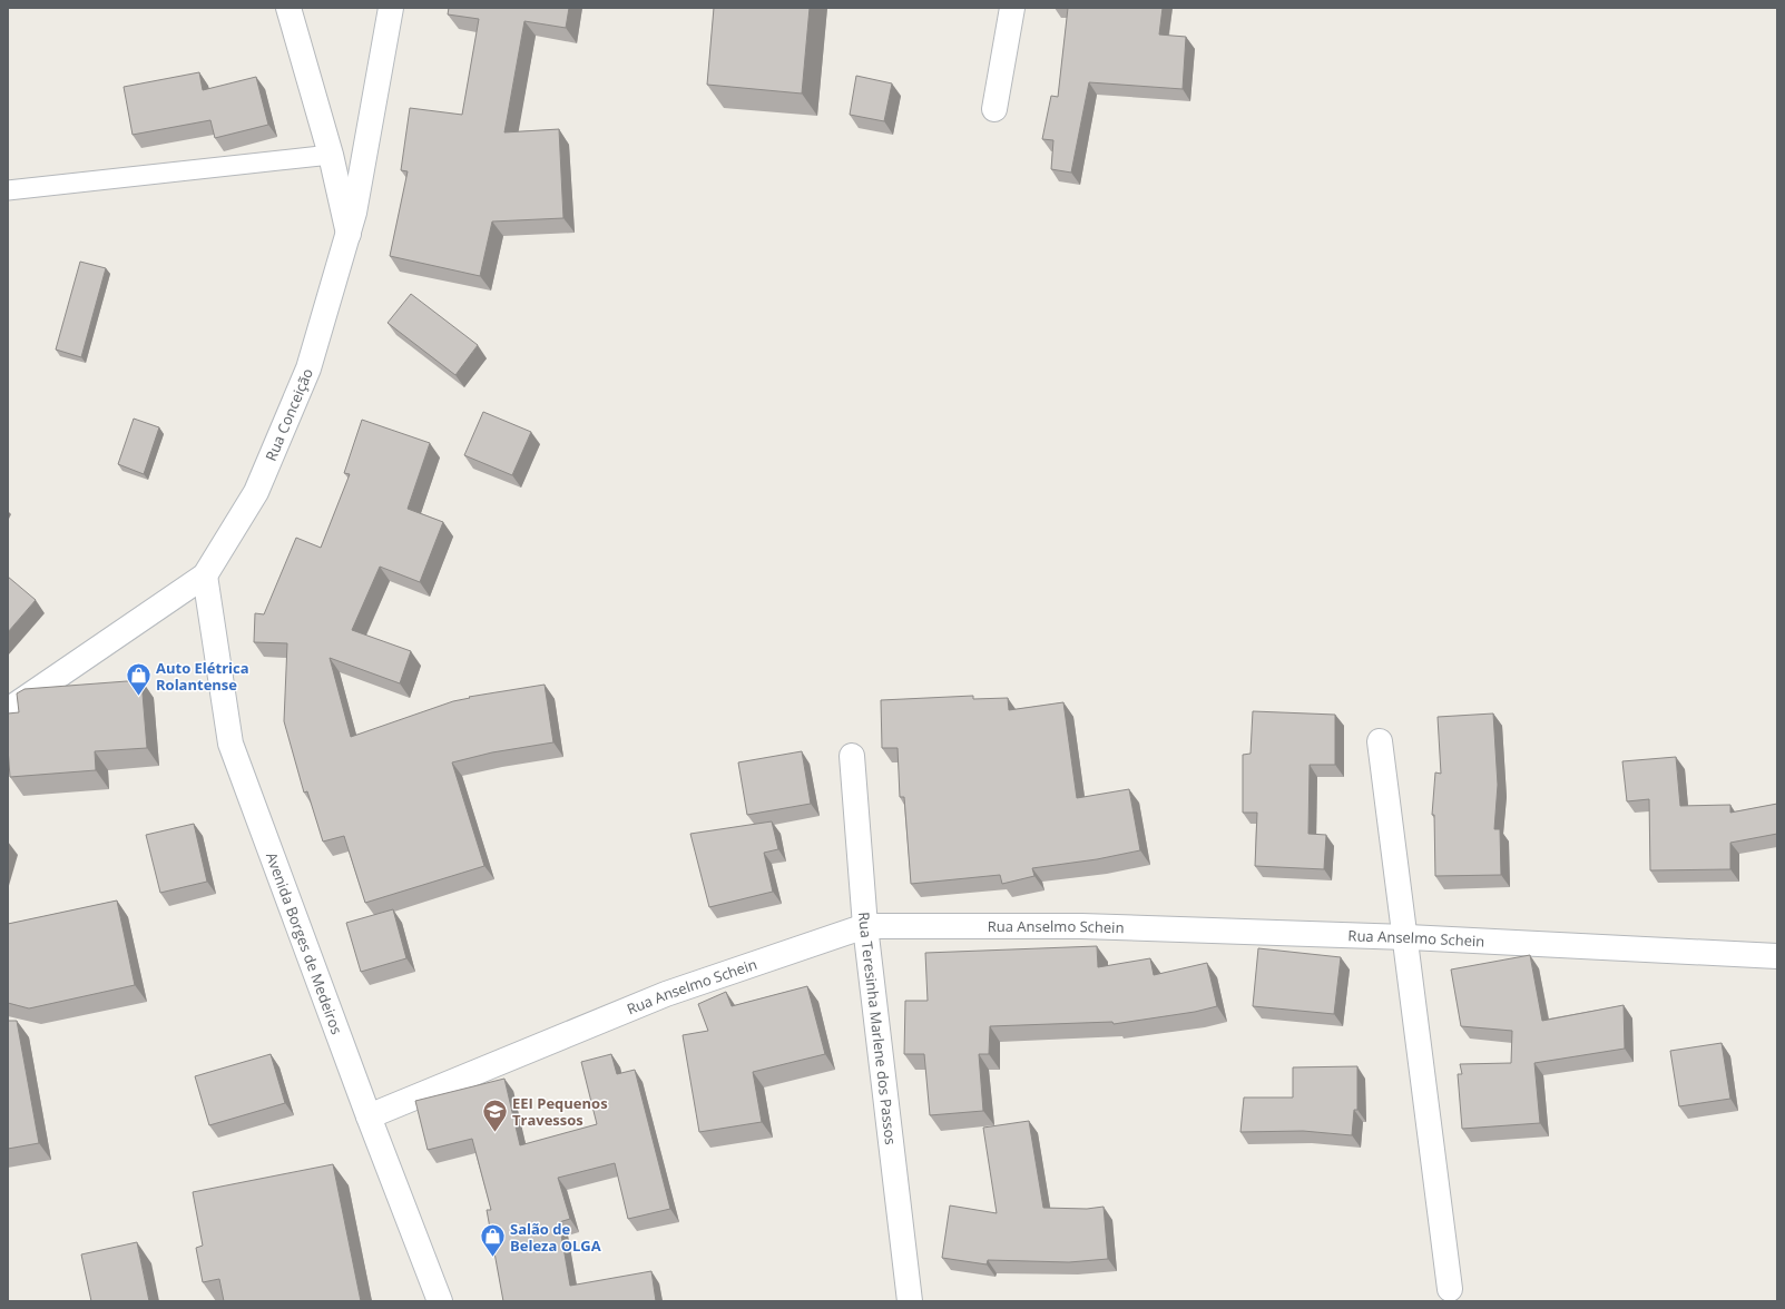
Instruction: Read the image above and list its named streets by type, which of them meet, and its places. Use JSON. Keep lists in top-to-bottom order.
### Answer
{
  "streets": {
    "street": [
      "Rua Conceição",
      "Rua Anselmo Schein",
      "Avenida Borges de Medeiros",
      "Rua Teresinha Marlene dos Passos"
    ]
  },
  "crossings": [
    ["Rua Conceição", "Avenida Borges de Medeiros"],
    ["Rua Anselmo Schein", "Avenida Borges de Medeiros"],
    ["Rua Anselmo Schein", "Rua Teresinha Marlene dos Passos"]
  ],
  "places": {
    "shop": ["Auto Elétrica Rolantense", "Salão de Beleza OLGA"],
    "school or university": ["EEI Pequenos Travessos"]
  }
}
